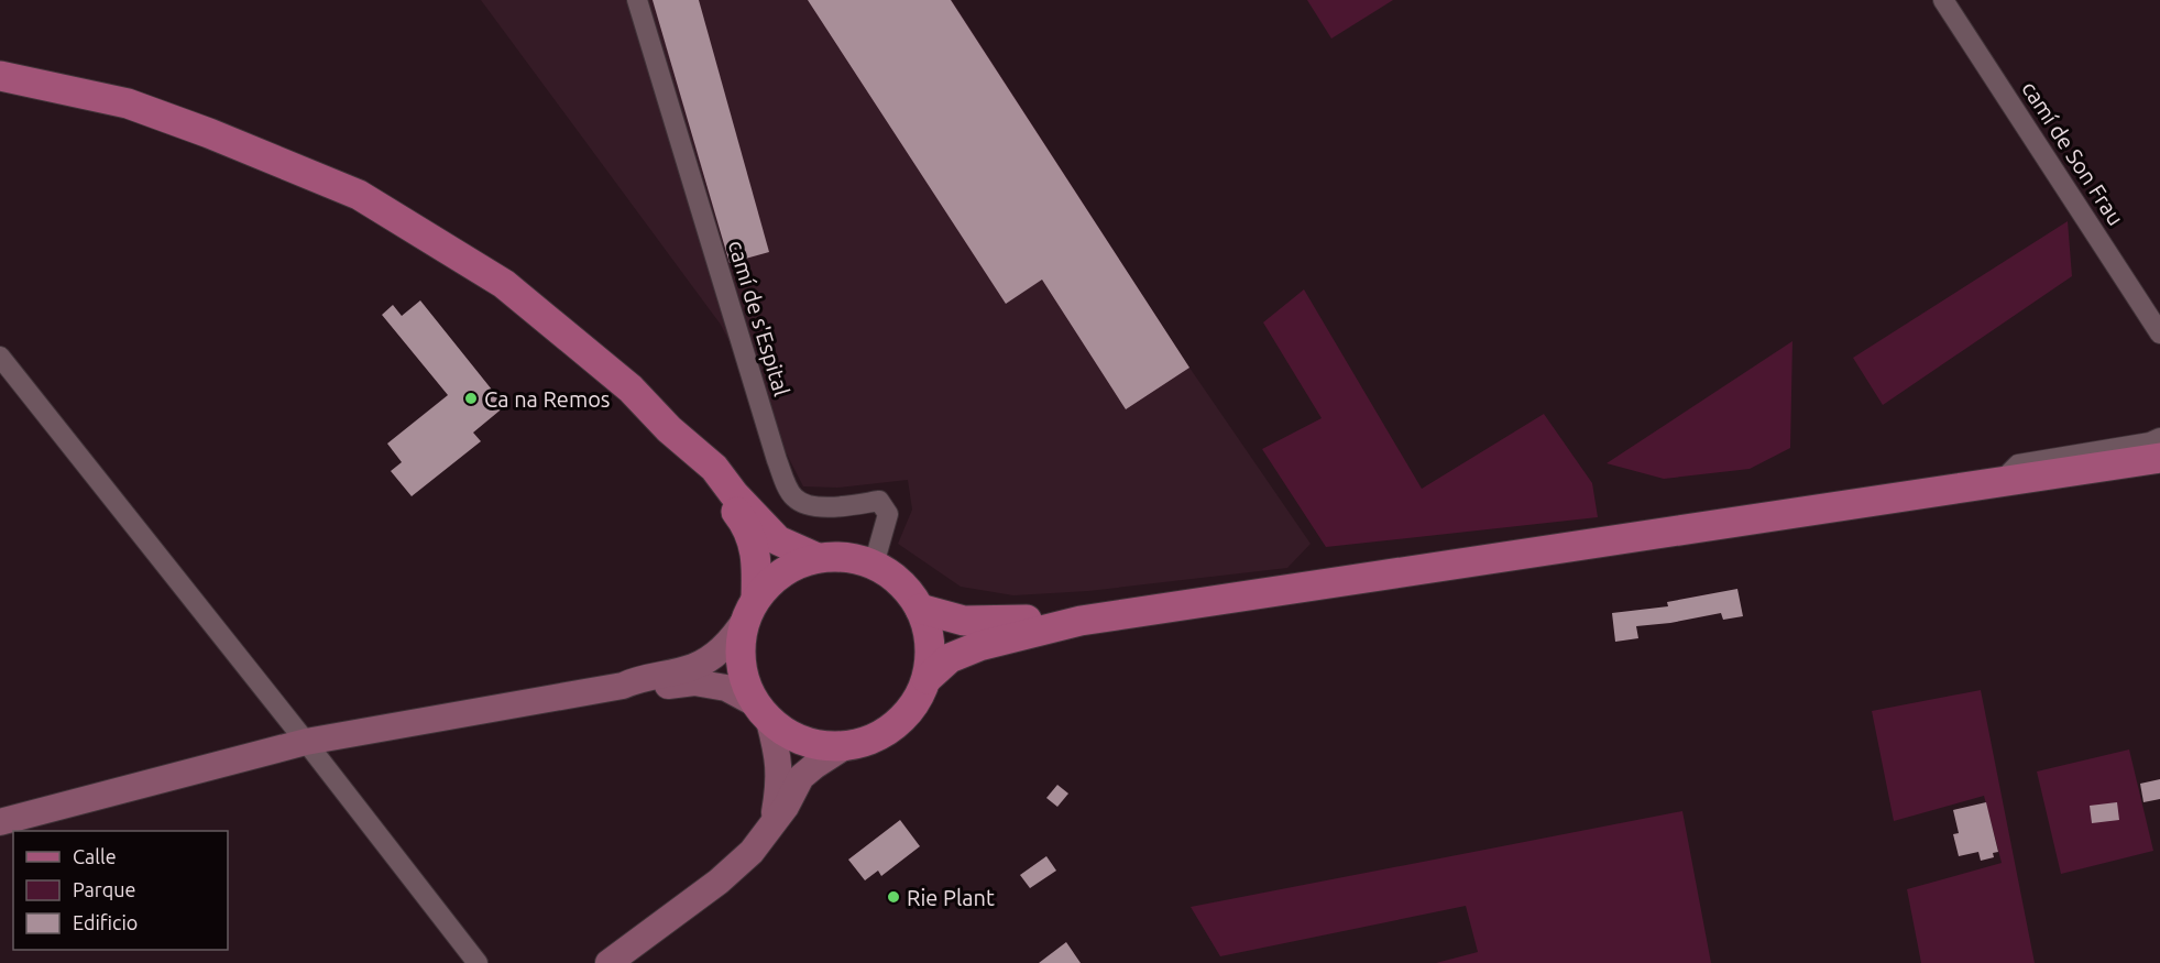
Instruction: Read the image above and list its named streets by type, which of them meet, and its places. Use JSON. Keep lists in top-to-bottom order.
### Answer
{
  "streets": {
    "street": ["camí de Son Frau", "camí de s'Espital"]
  },
  "places": ["Ca na Remos", "Rie Plant"],
  "legend": ["Calle", "Parque", "Edificio"]
}
